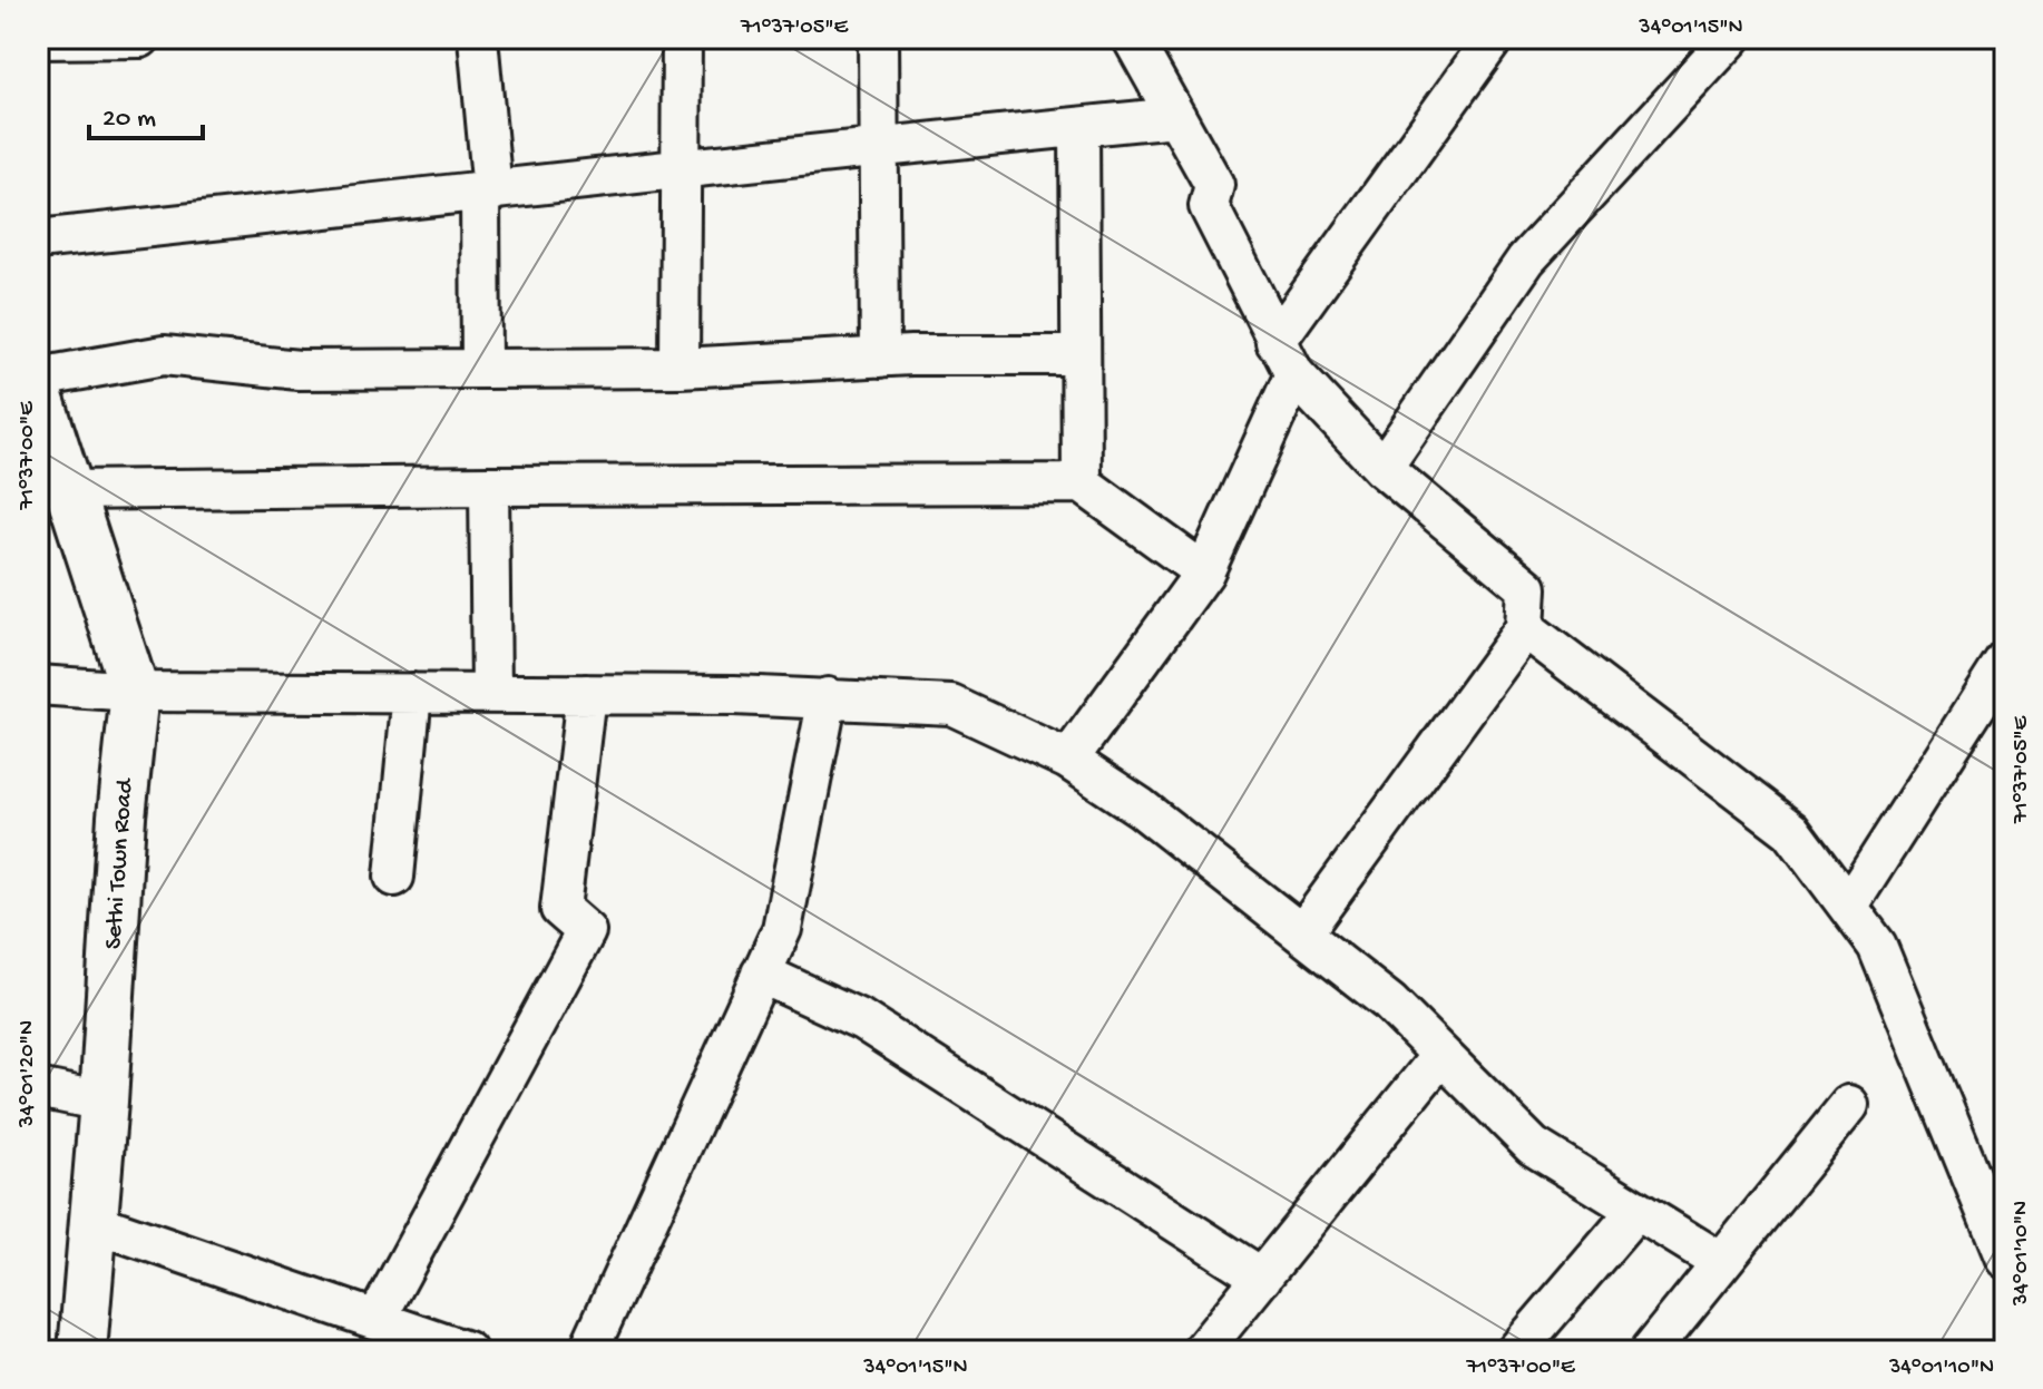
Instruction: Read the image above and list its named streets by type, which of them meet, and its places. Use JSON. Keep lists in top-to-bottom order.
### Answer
{
  "streets": {
    "street": ["Sethi Town Road"]
  },
  "scale_bar": "20 m",
  "coordinates": [
    "71°37'05\"E",
    "34°01'15\"N",
    "71°37'00\"E",
    "34°01'20\"N",
    "34°01'10\"N"
  ]
}
